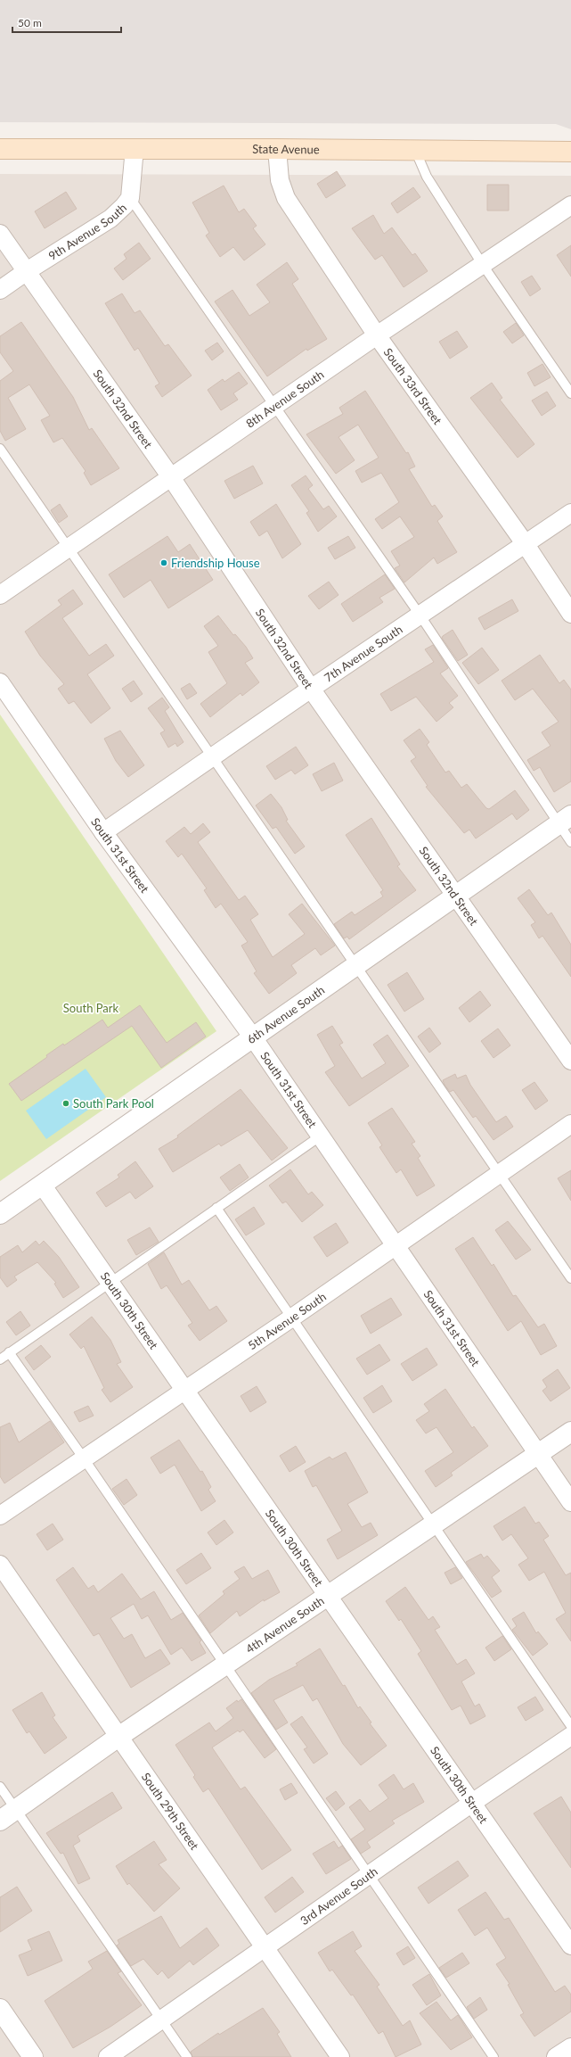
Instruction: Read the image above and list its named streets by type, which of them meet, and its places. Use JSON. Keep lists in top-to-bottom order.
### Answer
{
  "streets": {
    "main road": ["State Avenue"],
    "street": [
      "9th Avenue South",
      "South 33rd Street",
      "8th Avenue South",
      "South 32nd Street",
      "7th Avenue South",
      "South 31st Street",
      "6th Avenue South",
      "South 30th Street",
      "5th Avenue South",
      "4th Avenue South",
      "South 29th Street",
      "3rd Avenue South"
    ]
  },
  "crossings": [
    ["State Avenue", "9th Avenue South"],
    ["State Avenue", "South 33rd Street"],
    ["9th Avenue South", "South 32nd Street"],
    ["South 33rd Street", "8th Avenue South"],
    ["South 33rd Street", "7th Avenue South"],
    ["8th Avenue South", "South 32nd Street"],
    ["South 32nd Street", "7th Avenue South"],
    ["South 32nd Street", "6th Avenue South"],
    ["7th Avenue South", "South 31st Street"],
    ["South 31st Street", "6th Avenue South"],
    ["South 31st Street", "5th Avenue South"],
    ["South 31st Street", "4th Avenue South"],
    ["6th Avenue South", "South 30th Street"],
    ["South 30th Street", "5th Avenue South"],
    ["South 30th Street", "4th Avenue South"],
    ["South 30th Street", "3rd Avenue South"],
    ["4th Avenue South", "South 29th Street"],
    ["South 29th Street", "3rd Avenue South"]
  ],
  "parks": ["South Park"],
  "places": ["Friendship House", "South Park Pool"],
  "scale_bar": "50 m"
}
